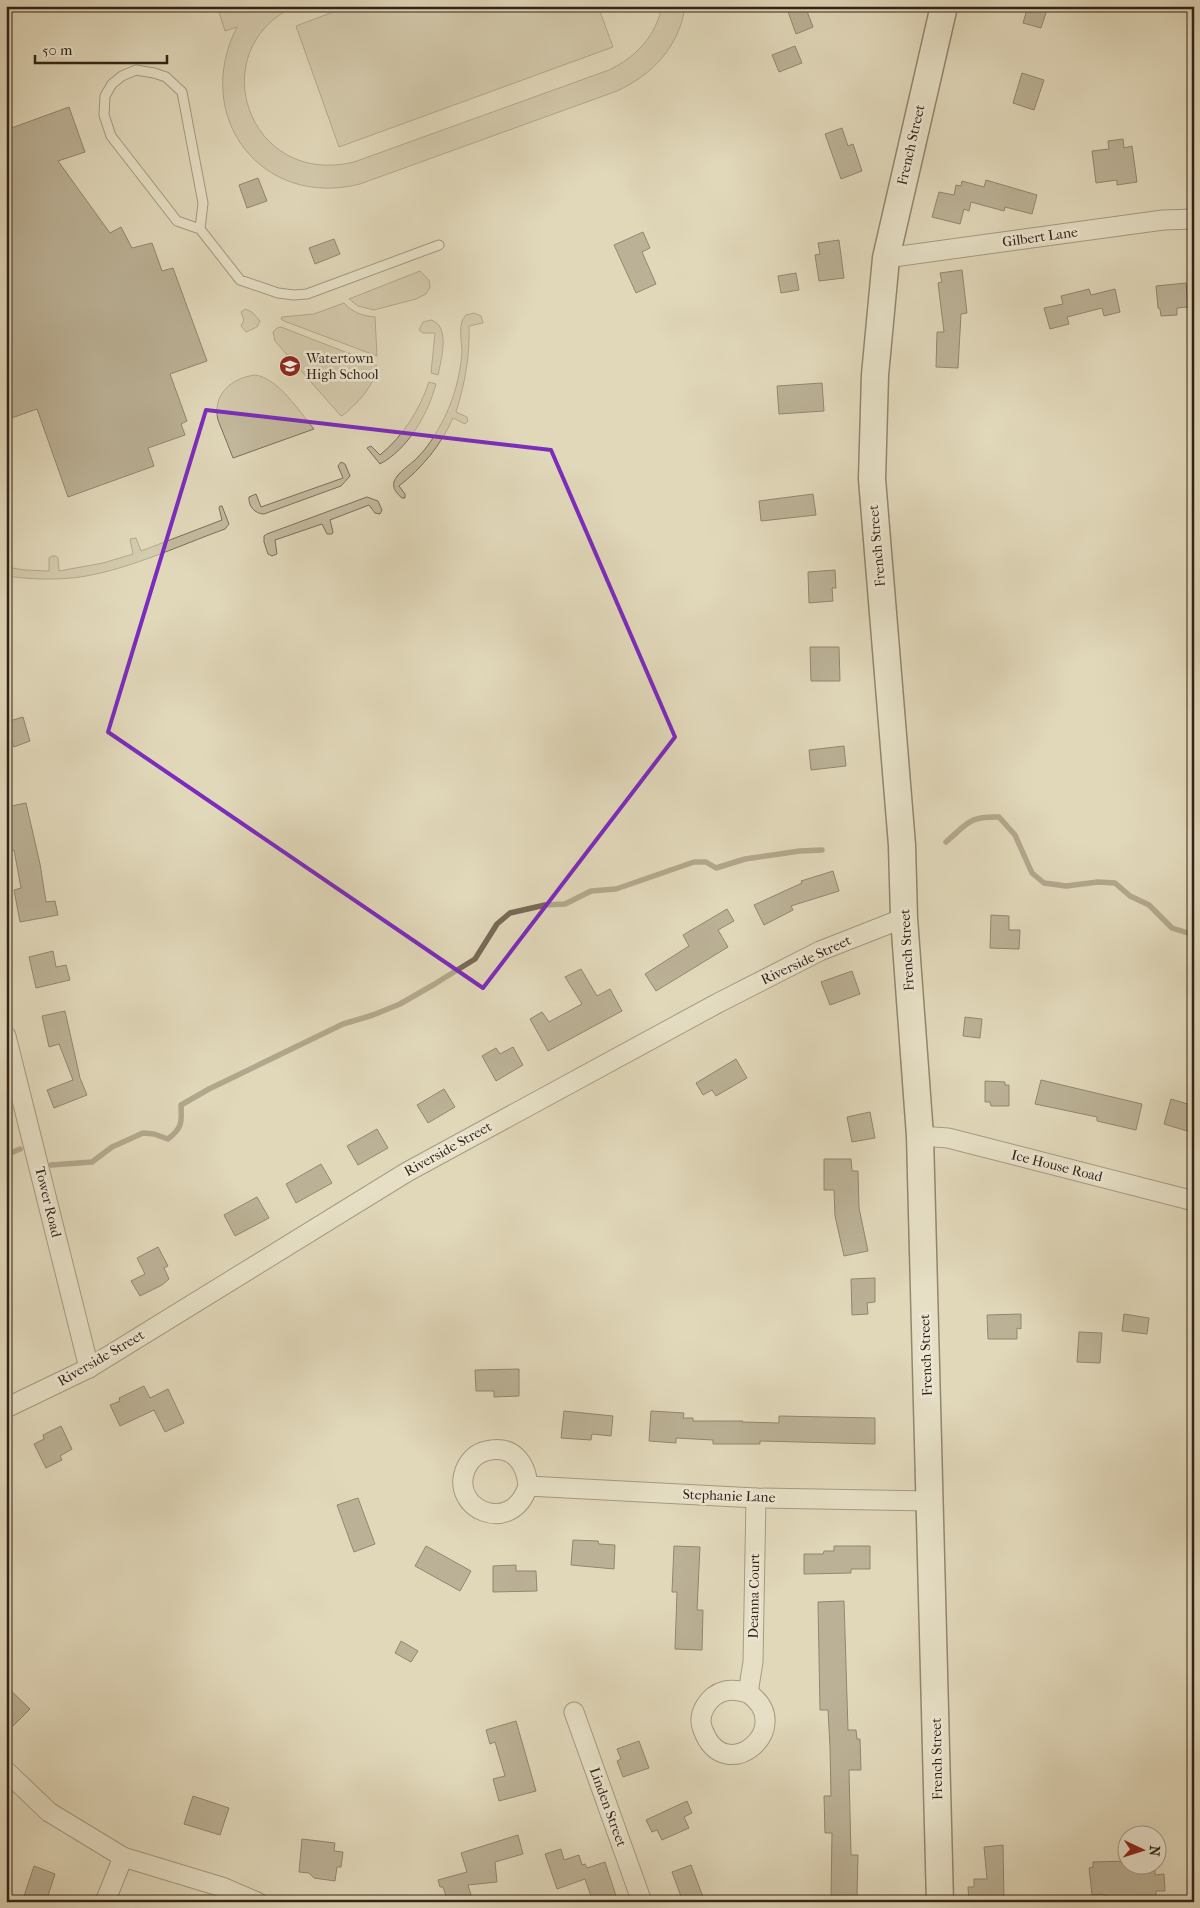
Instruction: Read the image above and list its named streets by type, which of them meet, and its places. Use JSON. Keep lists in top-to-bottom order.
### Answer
{
  "streets": {
    "street": [
      "French Street",
      "Gilbert Lane",
      "Riverside Street",
      "Ice House Road",
      "Tower Road",
      "Stephanie Lane",
      "Deanna Court",
      "Linden Street"
    ]
  },
  "crossings": [
    ["French Street", "Gilbert Lane"],
    ["French Street", "Riverside Street"],
    ["French Street", "Ice House Road"],
    ["French Street", "Stephanie Lane"],
    ["Riverside Street", "Tower Road"],
    ["Stephanie Lane", "Deanna Court"]
  ],
  "places": {
    "school or university": ["Watertown High School"]
  },
  "scale_bar": "50 m",
  "north": "right"
}
